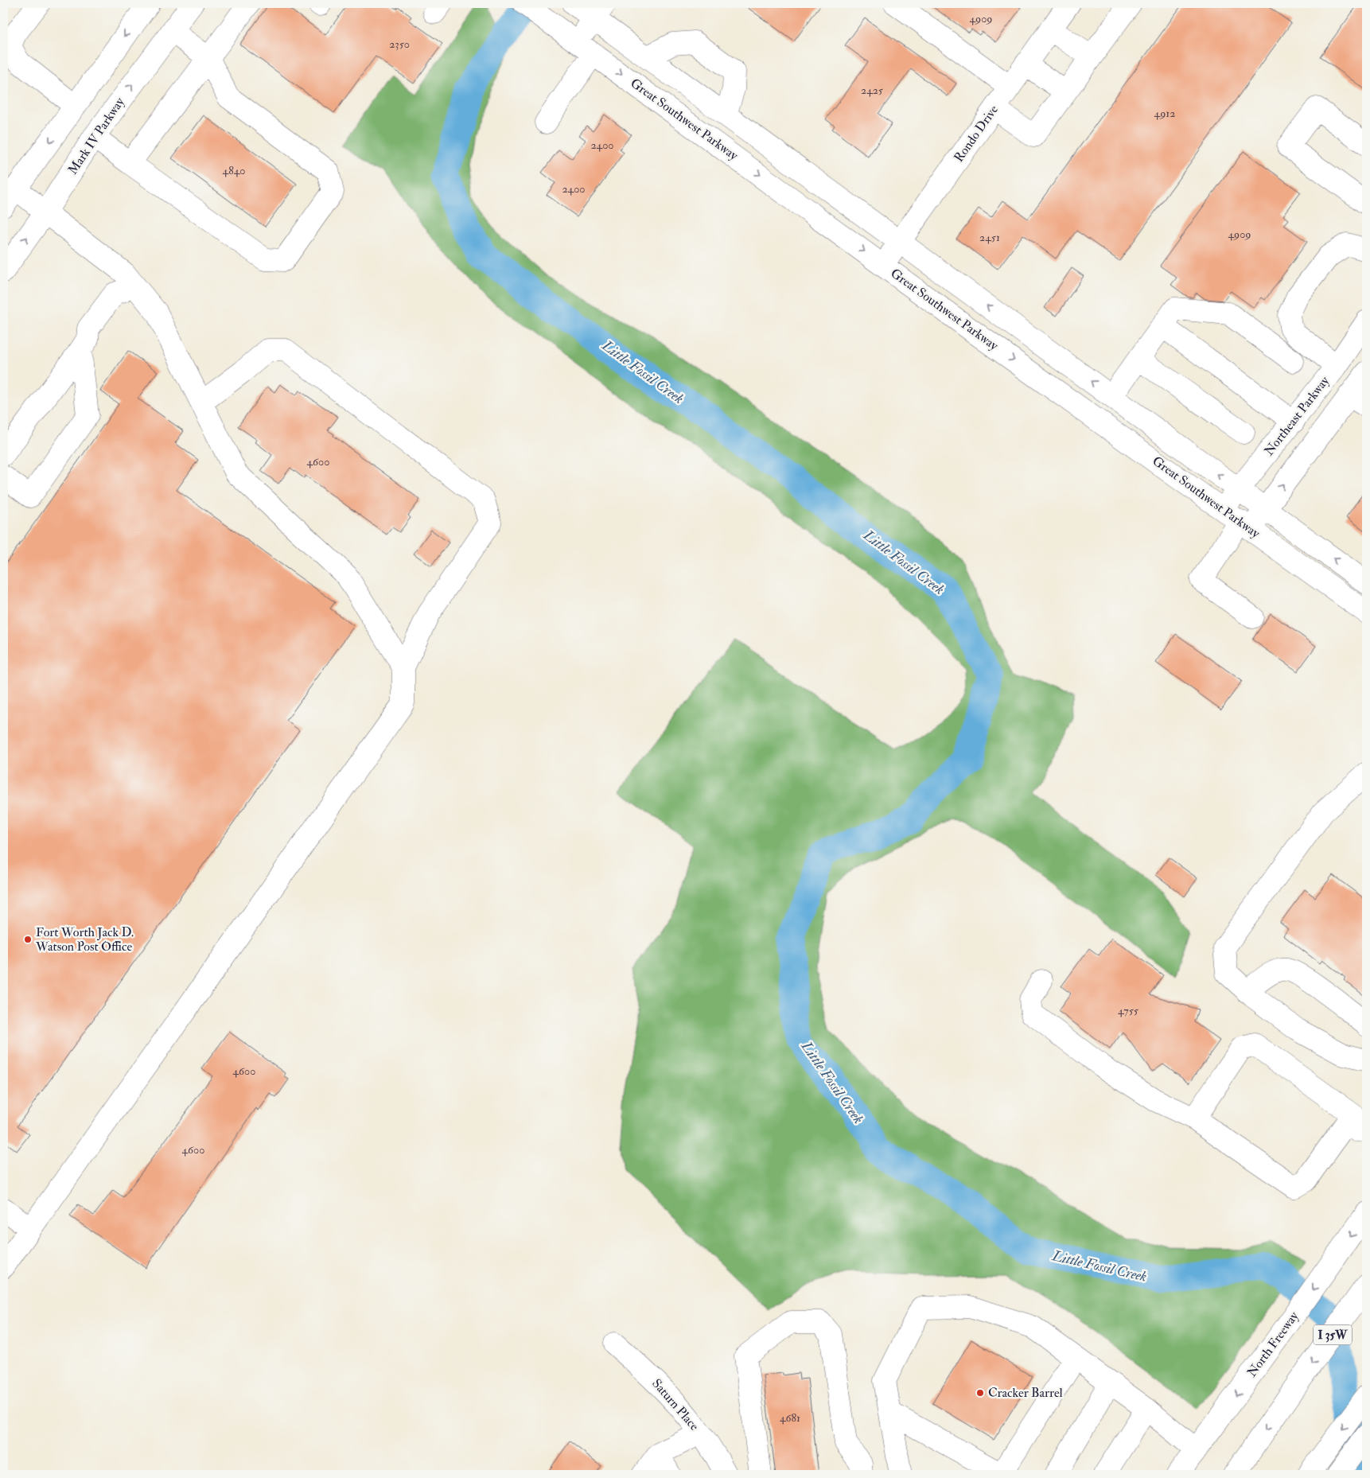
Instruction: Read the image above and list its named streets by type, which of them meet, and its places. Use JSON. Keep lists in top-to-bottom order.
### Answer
{
  "streets": {
    "main road": [
      "Great Southwest Parkway",
      "Rondo Drive",
      "Mark IV Parkway",
      "Northeast Parkway",
      "I 35W",
      "North Freeway",
      "Saturn Place"
    ]
  },
  "crossings": [
    ["Great Southwest Parkway", "Rondo Drive"],
    ["Great Southwest Parkway", "Northeast Parkway"]
  ],
  "water": ["Little Fossil Creek"],
  "places": ["Fort Worth Jack D. Watson Post Office", "Cracker Barrel"],
  "house_numbers": [
    "4909",
    "2350",
    "2425",
    "4912",
    "2400",
    "4840",
    "2400",
    "4909",
    "2451",
    "4600",
    "4755",
    "4600",
    "4600",
    "4681"
  ]
}
